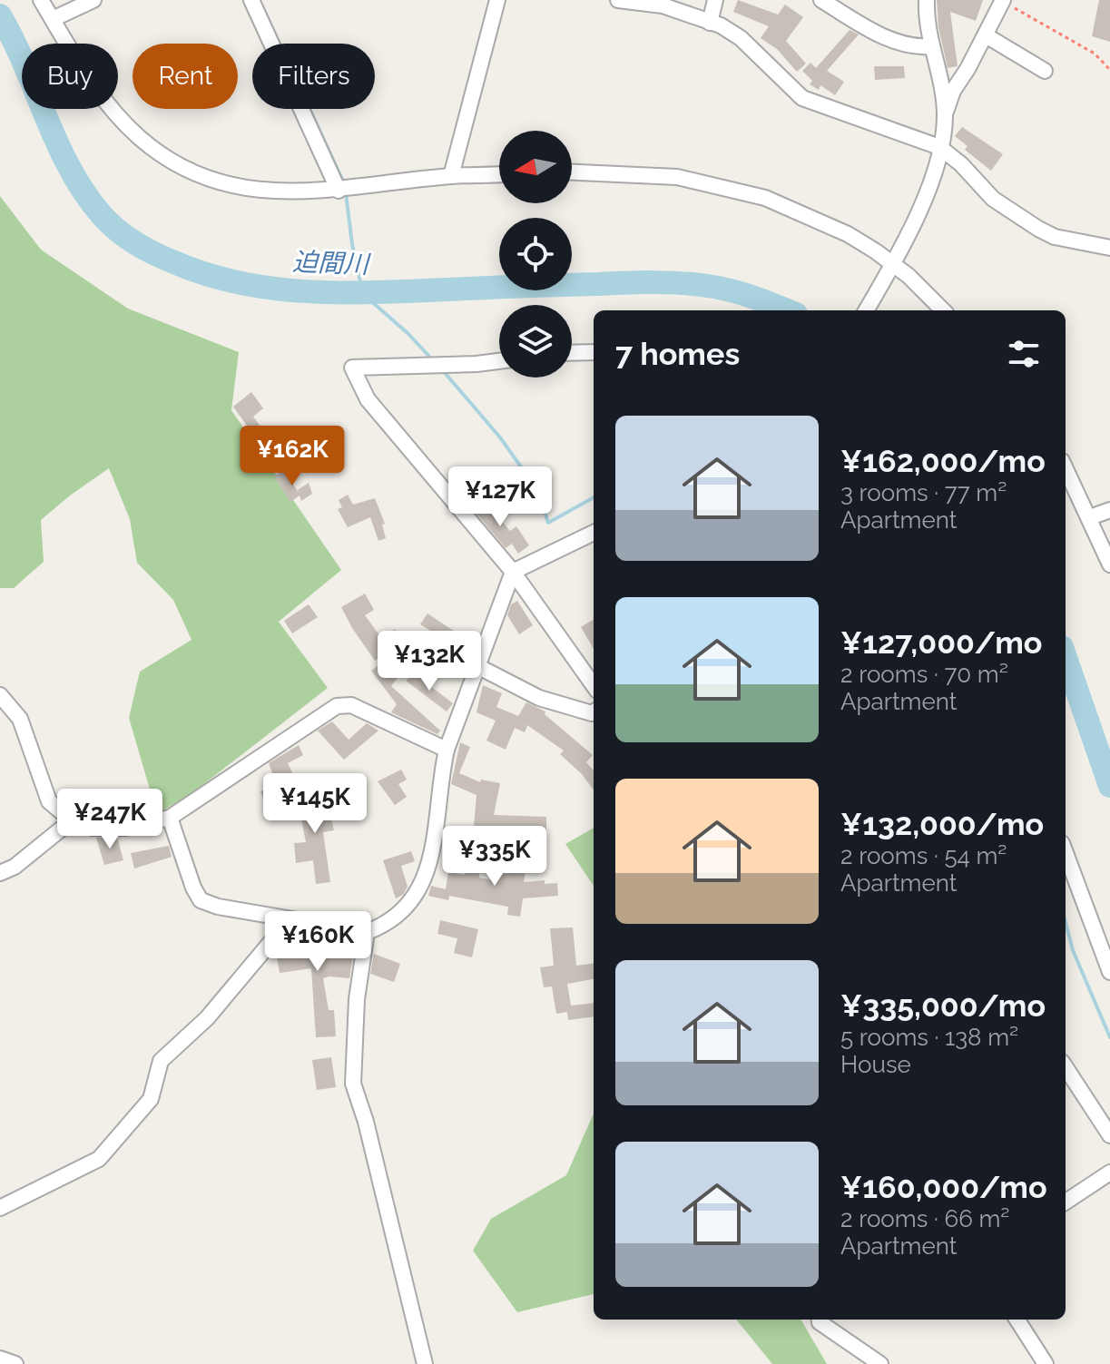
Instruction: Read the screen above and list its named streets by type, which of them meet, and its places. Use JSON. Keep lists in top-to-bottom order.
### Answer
{
  "water": ["迫間川"],
  "north": "left",
  "page": {
    "chip": ["Buy", "Rent", "Filters"],
    "heading": "7 homes",
    "list": [
      {
        "name": "¥162,000/mo",
        "note": "3 rooms · 77 m² · Apartment"
      },
      {
        "name": "¥127,000/mo",
        "note": "2 rooms · 70 m² · Apartment"
      },
      {
        "name": "¥132,000/mo",
        "note": "2 rooms · 54 m² · Apartment"
      },
      {
        "name": "¥335,000/mo",
        "note": "5 rooms · 138 m² · House"
      },
      {
        "name": "¥160,000/mo",
        "note": "2 rooms · 66 m² · Apartment"
      }
    ],
    "price": [
      "¥162K",
      "¥127K",
      "¥132K",
      "¥145K",
      "¥247K",
      "¥335K",
      "¥160K"
    ]
  }
}
